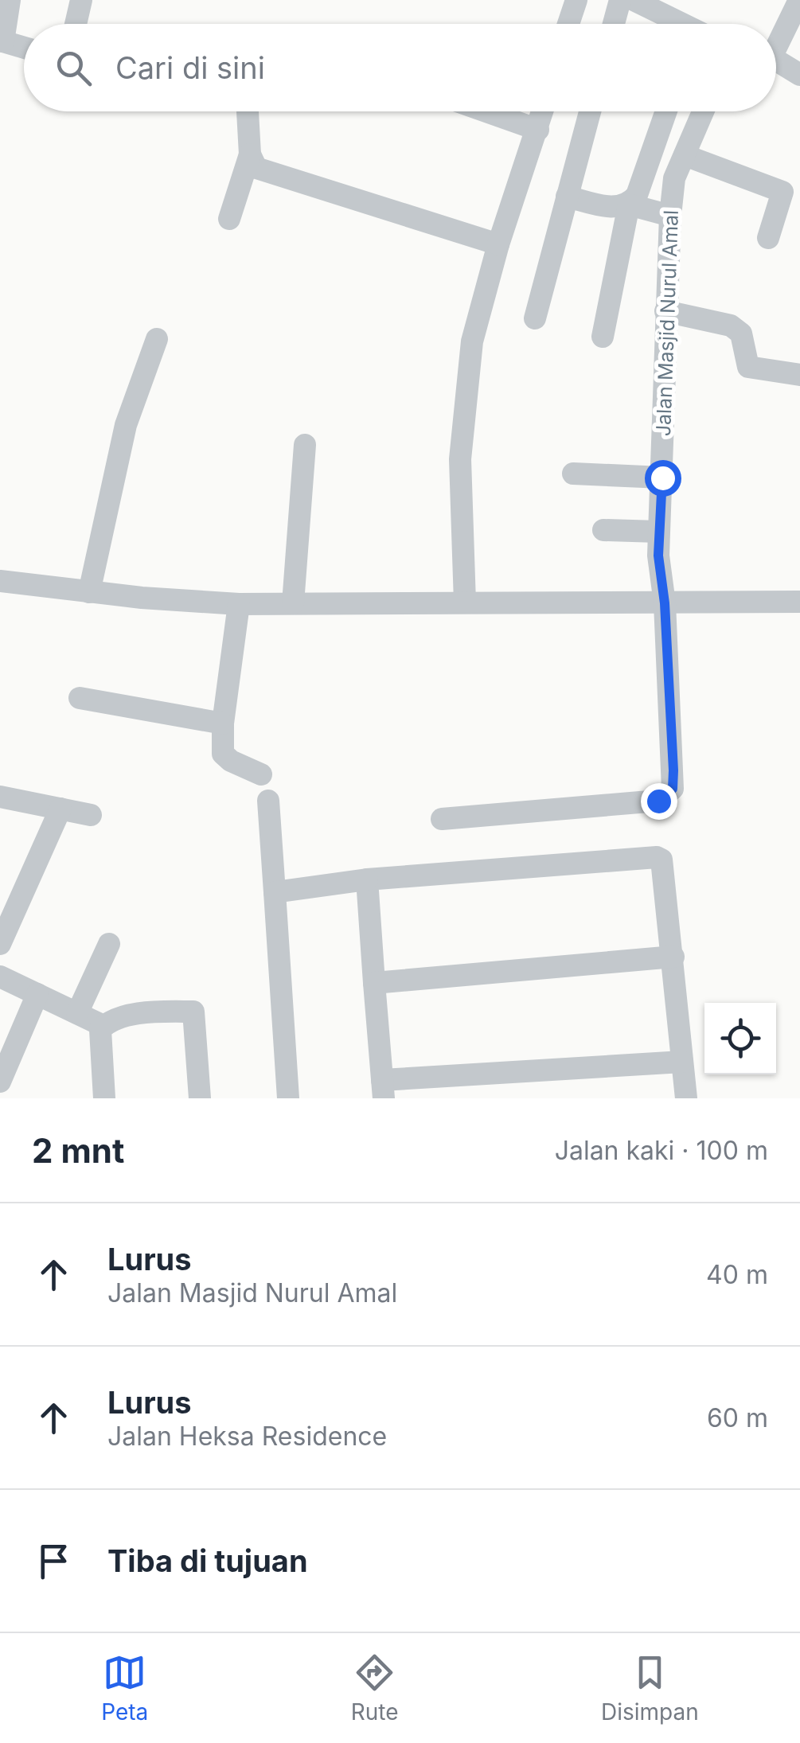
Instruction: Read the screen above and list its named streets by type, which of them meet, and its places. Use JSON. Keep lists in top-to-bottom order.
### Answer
{
  "streets": {
    "street": ["Jalan Masjid Nurul Amal"]
  },
  "page": {
    "search": "Cari di sini",
    "heading": ["2 mnt", "Jalan kaki · 100 m"],
    "list": [
      ["Lurus", "Jalan Masjid Nurul Amal", "40 m"],
      ["Lurus", "Jalan Heksa Residence", "60 m"],
      "Tiba di tujuan"
    ],
    "nav": ["Peta", "Rute", "Disimpan"]
  }
}
